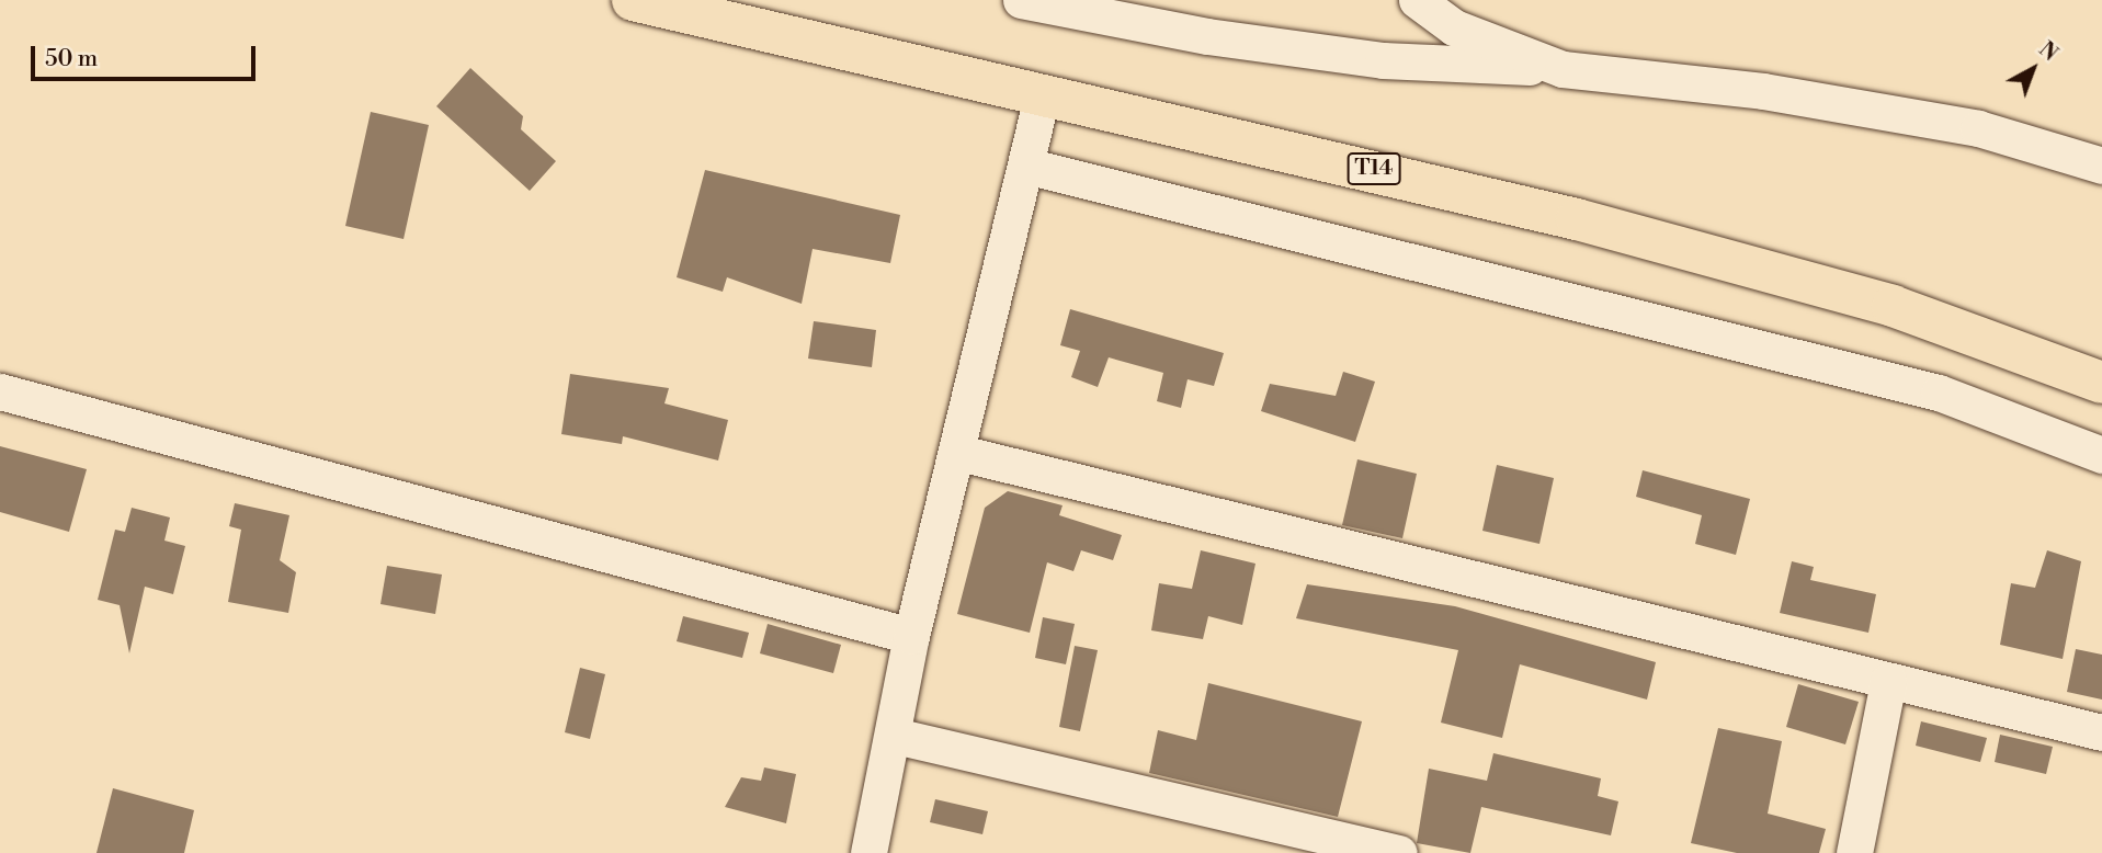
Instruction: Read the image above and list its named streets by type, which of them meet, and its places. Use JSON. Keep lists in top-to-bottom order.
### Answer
{
  "streets": {
    "highway": ["T14"]
  },
  "scale_bar": "50 m",
  "north": "top right"
}
